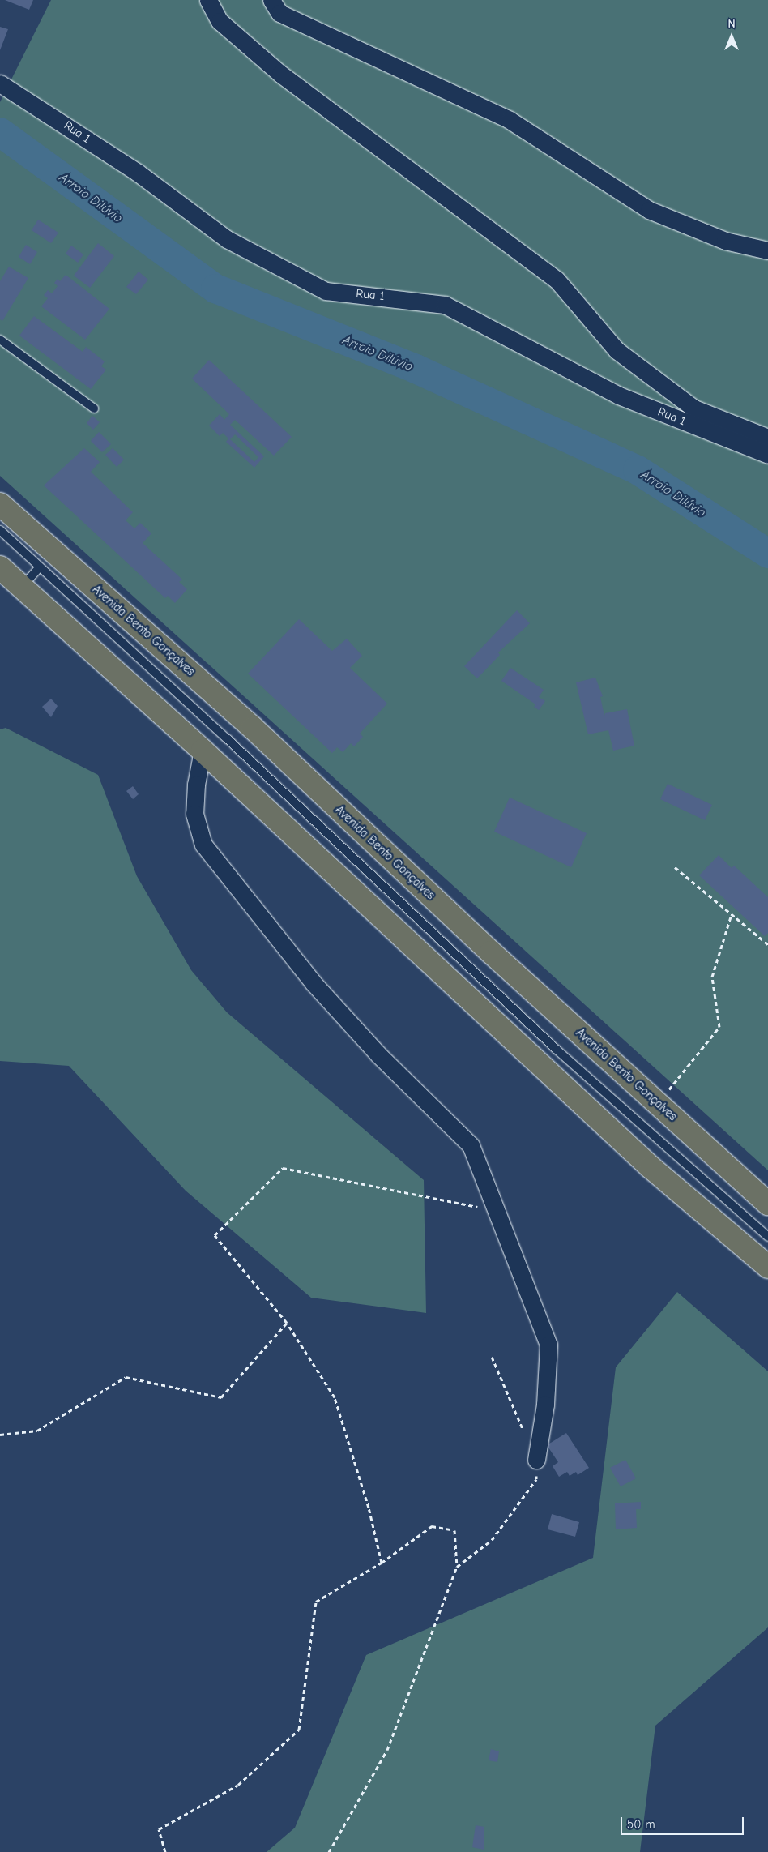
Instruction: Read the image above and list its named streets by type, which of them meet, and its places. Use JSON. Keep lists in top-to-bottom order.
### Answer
{
  "streets": {
    "main road": ["Avenida Bento Gonçalves"],
    "street": ["Rua 1"]
  },
  "water": ["Arroio Dilúvio"],
  "scale_bar": "50 m",
  "north": "top"
}
